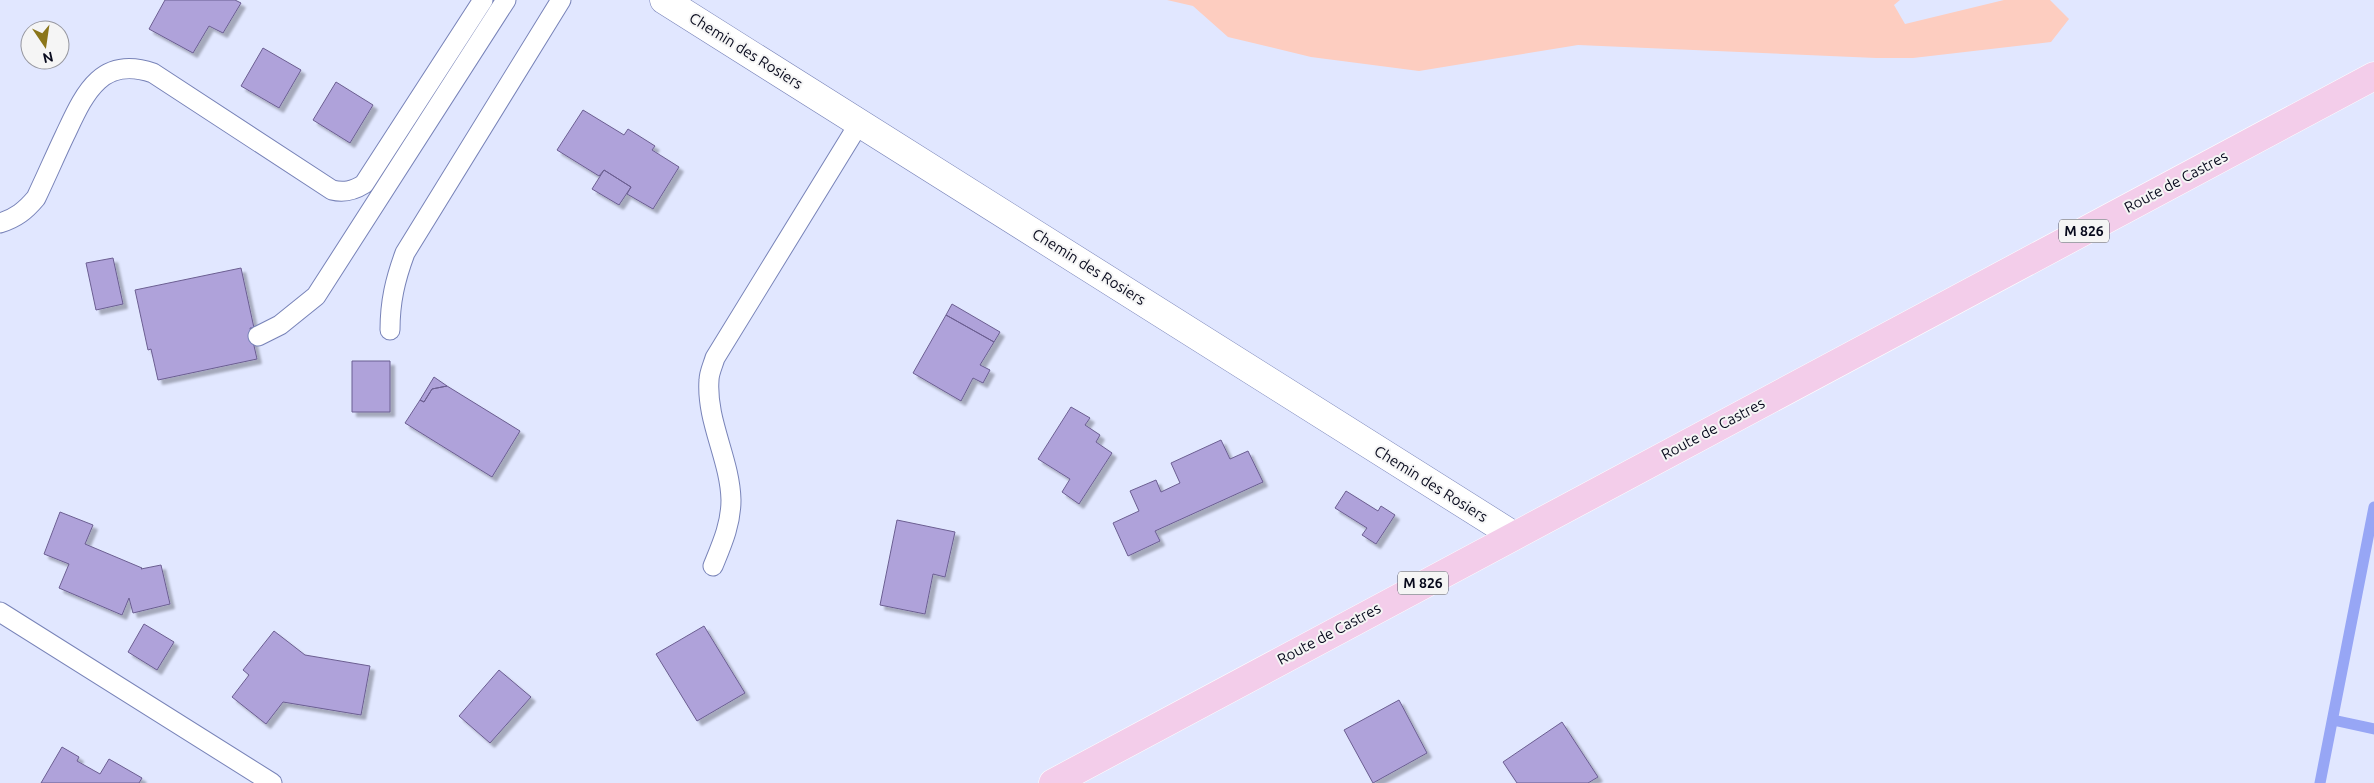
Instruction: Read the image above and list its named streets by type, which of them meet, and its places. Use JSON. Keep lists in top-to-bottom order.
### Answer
{
  "streets": {
    "main road": ["Route de Castres", "M 826"],
    "street": ["Chemin des Rosiers"]
  },
  "crossings": [
    ["Chemin des Rosiers", "Route de Castres"]
  ],
  "north": "bottom"
}
